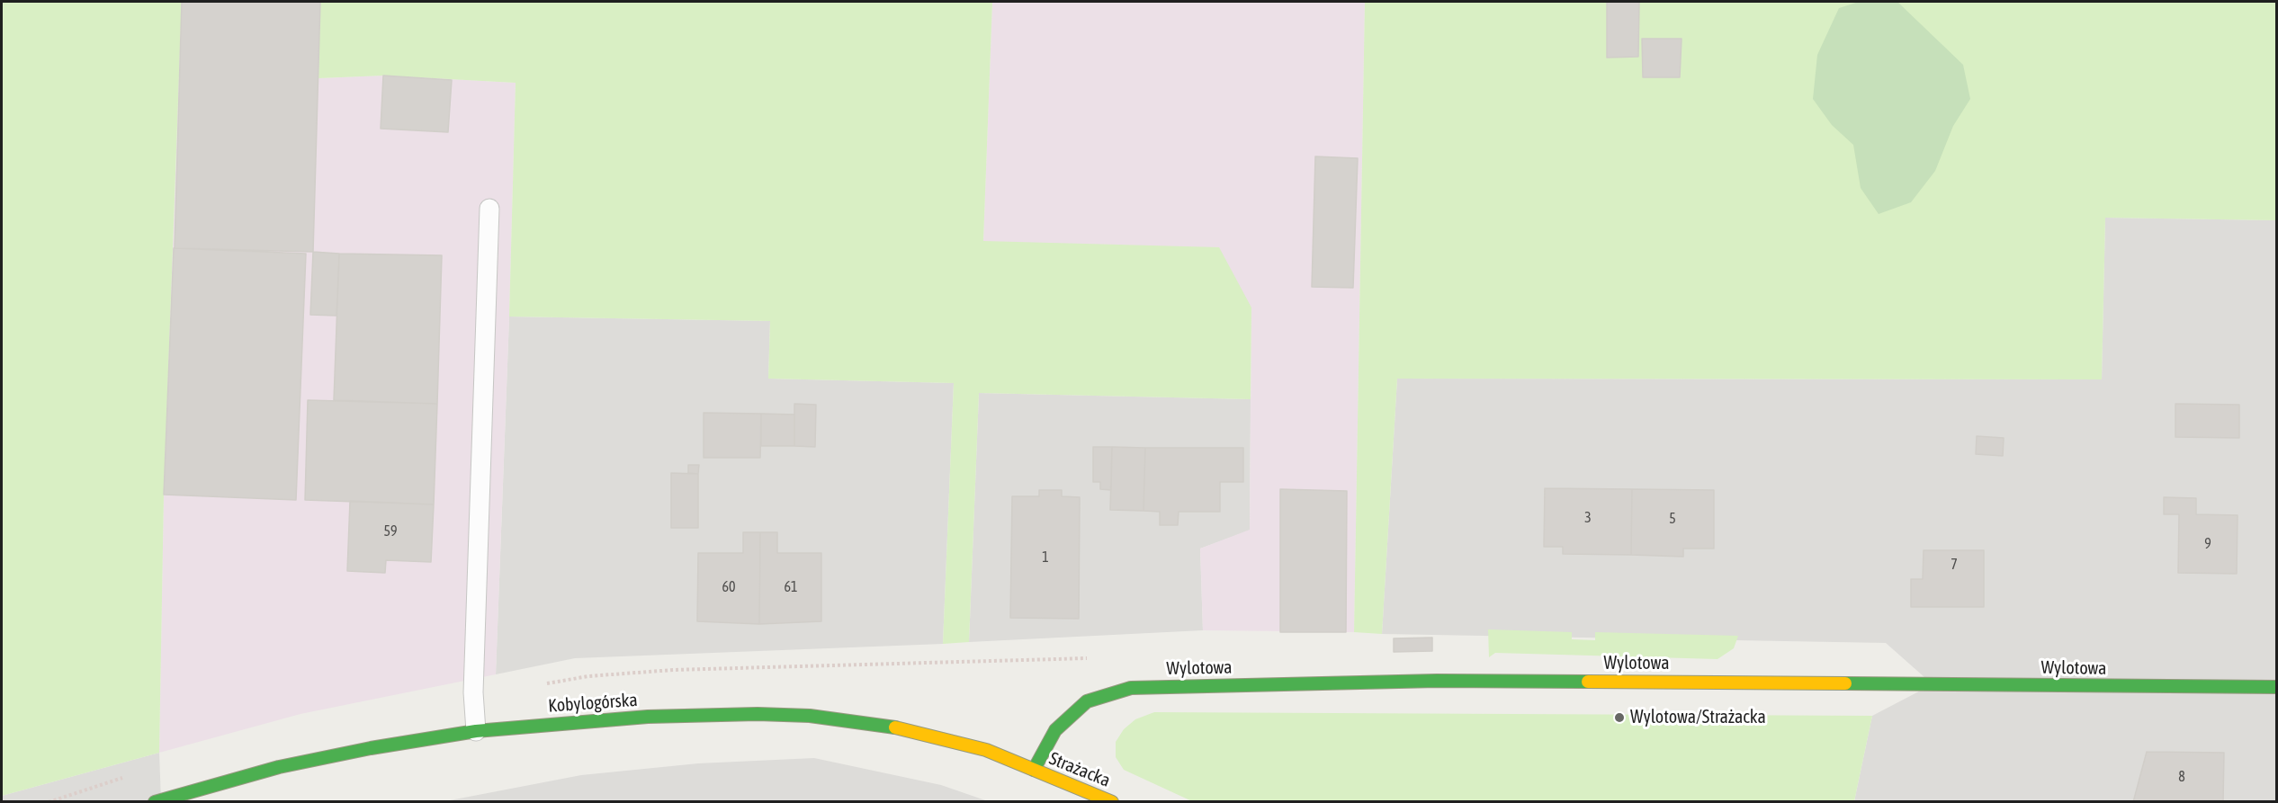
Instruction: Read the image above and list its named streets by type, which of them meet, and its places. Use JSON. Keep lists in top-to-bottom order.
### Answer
{
  "streets": {
    "street": ["Wylotowa", "Kobylogórska", "Strażacka"]
  },
  "crossings": [
    ["Wylotowa", "Kobylogórska"],
    ["Wylotowa", "Strażacka"],
    ["Kobylogórska", "Strażacka"]
  ],
  "places": ["Wylotowa/Strażacka"],
  "house_numbers": [
    "3",
    "5",
    "59",
    "9",
    "1",
    "7",
    "60",
    "61",
    "8"
  ]
}
